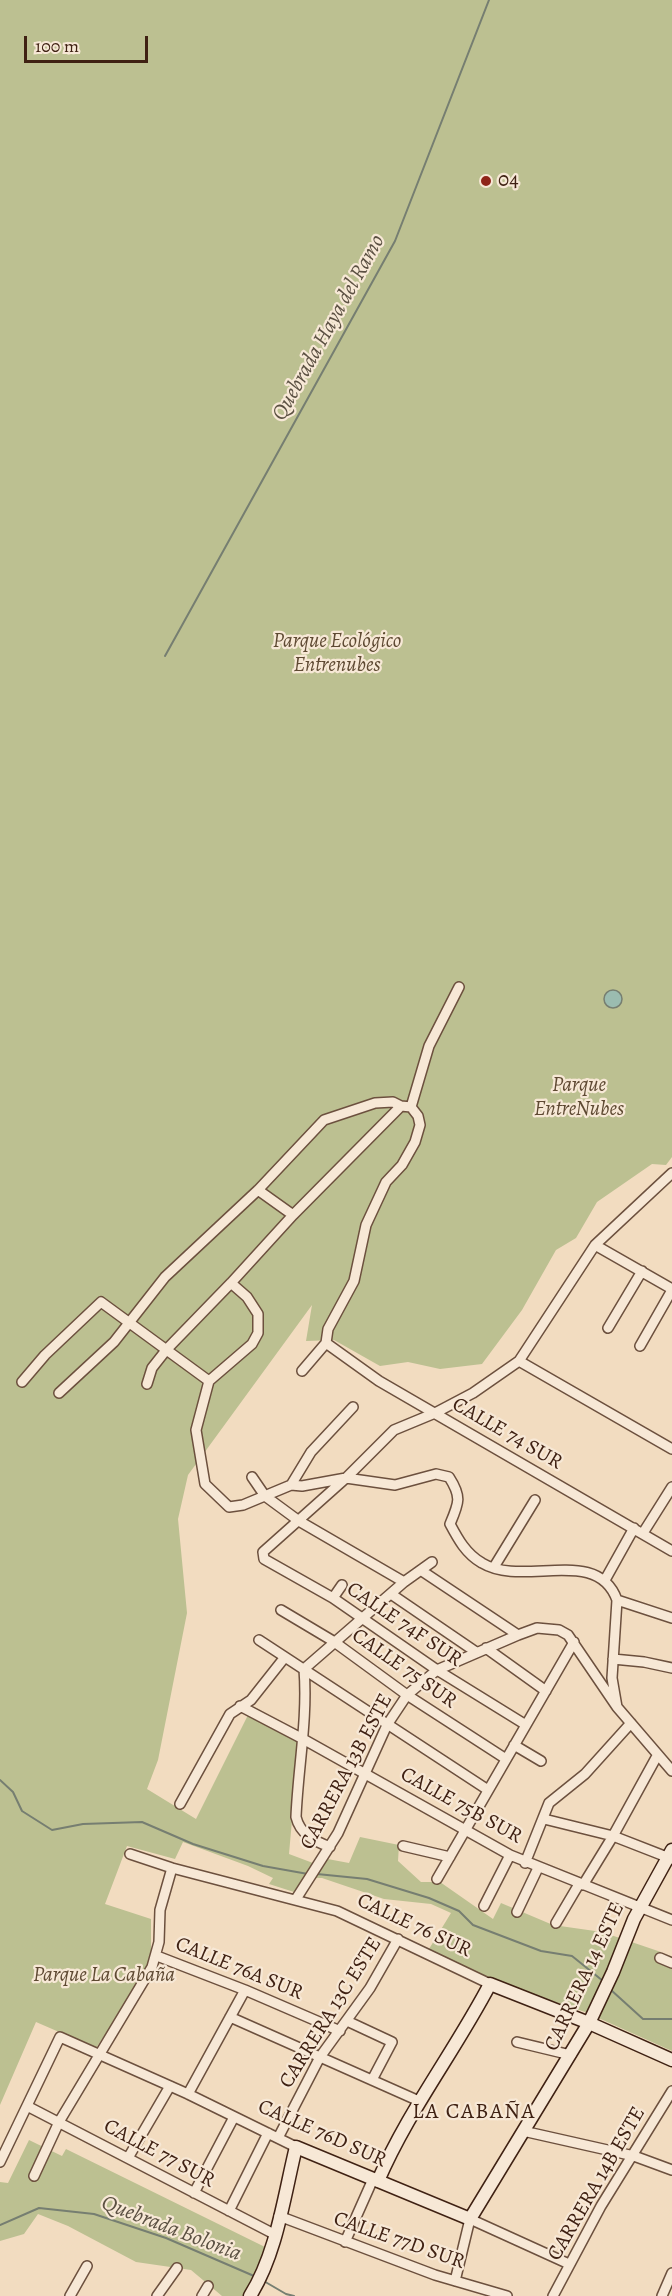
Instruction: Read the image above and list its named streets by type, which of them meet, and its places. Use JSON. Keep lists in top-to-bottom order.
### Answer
{
  "streets": {
    "street": [
      "CALLE 74 SUR",
      "CALLE 74F SUR",
      "CALLE 75 SUR",
      "CARRERA 13B ESTE",
      "CALLE 75B SUR",
      "CALLE 76 SUR",
      "CALLE 76A SUR",
      "CARRERA 14 ESTE",
      "CARRERA 13C ESTE",
      "CALLE 76D SUR",
      "CALLE 77 SUR",
      "CARRERA 14B ESTE",
      "CALLE 77D SUR"
    ]
  },
  "crossings": [
    ["CALLE 74F SUR", "CARRERA 13B ESTE"],
    ["CALLE 75 SUR", "CARRERA 13B ESTE"],
    ["CARRERA 13B ESTE", "CALLE 75B SUR"],
    ["CARRERA 13B ESTE", "CALLE 76 SUR"],
    ["CALLE 75B SUR", "CARRERA 14 ESTE"],
    ["CALLE 76 SUR", "CARRERA 14 ESTE"],
    ["CALLE 76 SUR", "CARRERA 13C ESTE"],
    ["CALLE 76A SUR", "CARRERA 13C ESTE"],
    ["CARRERA 14 ESTE", "CALLE 76D SUR"],
    ["CARRERA 14 ESTE", "CALLE 77D SUR"],
    ["CARRERA 13C ESTE", "CALLE 76D SUR"],
    ["CALLE 76D SUR", "CALLE 77 SUR"],
    ["CALLE 76D SUR", "CARRERA 14B ESTE"]
  ],
  "districts": ["LA CABAÑA"],
  "water": ["Quebrada Haya del Ramo", "Quebrada Bolonia"],
  "parks": ["Parque Ecológico Entrenubes", "Parque EntreNubes", "Parque La Cabaña"],
  "places": ["04"],
  "scale_bar": "100 m"
}
